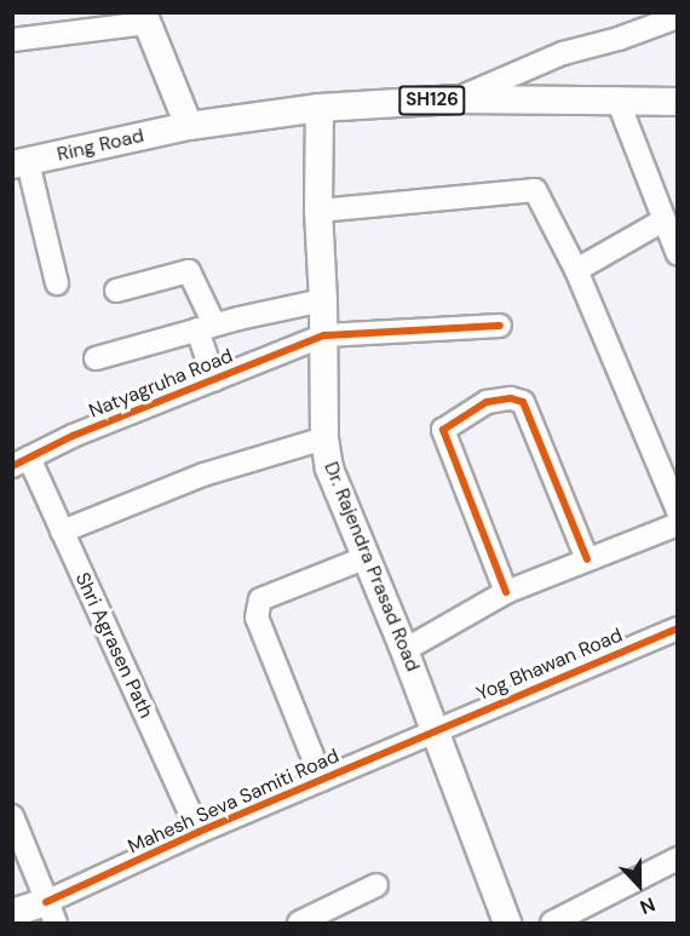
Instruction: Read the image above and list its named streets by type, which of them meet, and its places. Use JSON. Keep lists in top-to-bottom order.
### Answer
{
  "streets": {
    "main road": ["SH126", "Ring Road", "Dr. Rajendra Prasad Road"],
    "street": [
      "Natyagruha Road",
      "Shri Agrasen Path",
      "Yog Bhawan Road",
      "Mahesh Seva Samiti Road"
    ]
  },
  "crossings": [
    ["SH126", "Ring Road"],
    ["SH126", "Dr. Rajendra Prasad Road"],
    ["Natyagruha Road", "Dr. Rajendra Prasad Road"],
    ["Natyagruha Road", "Shri Agrasen Path"],
    ["Dr. Rajendra Prasad Road", "Yog Bhawan Road"],
    ["Dr. Rajendra Prasad Road", "Mahesh Seva Samiti Road"],
    ["Shri Agrasen Path", "Mahesh Seva Samiti Road"],
    ["Yog Bhawan Road", "Mahesh Seva Samiti Road"]
  ],
  "north": "bottom"
}
